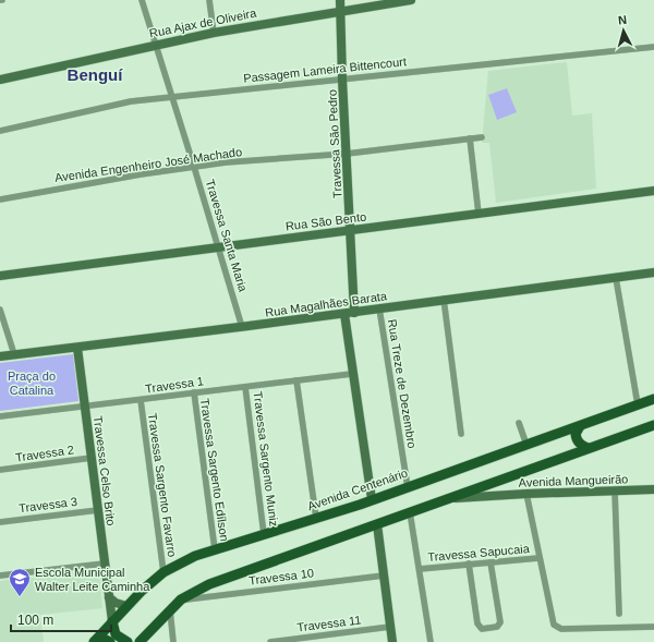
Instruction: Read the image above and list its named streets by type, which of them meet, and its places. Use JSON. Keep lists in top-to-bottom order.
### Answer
{
  "streets": {
    "main road": ["Avenida Centenário"],
    "street": [
      "Rua Ajax de Oliveira",
      "Passagem Lameira Bittencourt",
      "Travessa São Pedro",
      "Avenida Engenheiro José Machado",
      "Rua São Bento",
      "Travessa Santa Maria",
      "Rua Magalhães Barata",
      "Rua Treze de Dezembro",
      "Travessa 1",
      "Travessa 2",
      "Travessa Sargento Muniz",
      "Travessa Sargento Edílson",
      "Travessa Celso Brito",
      "Avenida Mangueirão",
      "Travessa Sargento Favarro",
      "Travessa 3",
      "Travessa Sapucaia",
      "Travessa 10",
      "Travessa 11"
    ]
  },
  "crossings": [
    ["Rua Ajax de Oliveira", "Travessa São Pedro"],
    ["Rua Ajax de Oliveira", "Travessa Santa Maria"],
    ["Passagem Lameira Bittencourt", "Travessa São Pedro"],
    ["Passagem Lameira Bittencourt", "Travessa Santa Maria"],
    ["Travessa São Pedro", "Avenida Engenheiro José Machado"],
    ["Travessa São Pedro", "Rua São Bento"],
    ["Travessa São Pedro", "Rua Magalhães Barata"],
    ["Avenida Engenheiro José Machado", "Travessa Santa Maria"],
    ["Rua São Bento", "Travessa Santa Maria"],
    ["Travessa Santa Maria", "Rua Magalhães Barata"],
    ["Rua Magalhães Barata", "Rua Treze de Dezembro"],
    ["Rua Magalhães Barata", "Travessa Celso Brito"],
    ["Rua Treze de Dezembro", "Avenida Centenário"],
    ["Travessa 1", "Travessa Sargento Muniz"],
    ["Travessa 1", "Travessa Sargento Edílson"],
    ["Travessa 1", "Travessa Celso Brito"],
    ["Travessa 1", "Travessa Sargento Favarro"],
    ["Travessa 2", "Travessa Celso Brito"],
    ["Travessa Sargento Muniz", "Avenida Centenário"],
    ["Travessa Sargento Edílson", "Avenida Centenário"],
    ["Travessa Celso Brito", "Avenida Centenário"],
    ["Travessa Celso Brito", "Travessa 3"],
    ["Travessa Sargento Favarro", "Avenida Centenário"]
  ],
  "districts": ["Benguí"],
  "parks": ["Praça do Catalina"],
  "places": {
    "school or university": ["Escola Municipal Walter Leite Caminha"]
  },
  "scale_bar": "100 m",
  "north": "top"
}
